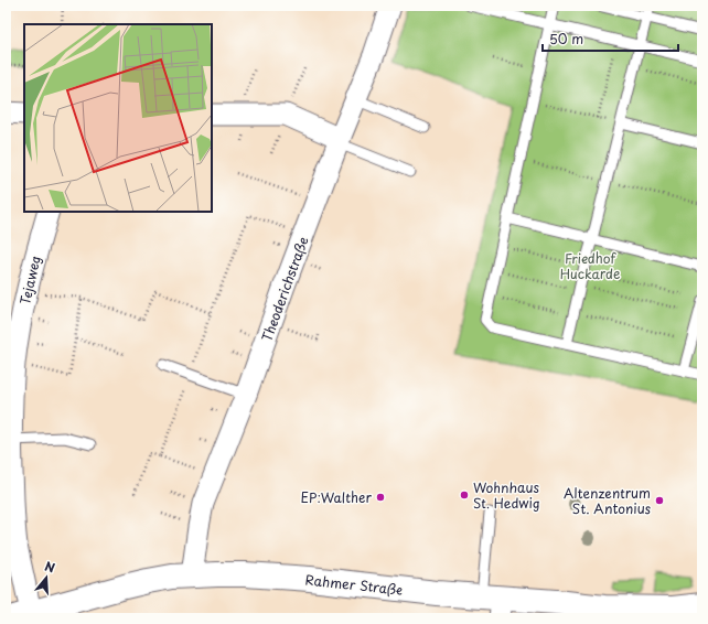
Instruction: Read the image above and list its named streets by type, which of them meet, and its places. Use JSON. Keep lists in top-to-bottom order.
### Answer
{
  "streets": {
    "main road": ["Rahmer Straße"],
    "street": ["Tejaweg", "Theoderichstraße"]
  },
  "crossings": [
    ["Tejaweg", "Rahmer Straße"],
    ["Theoderichstraße", "Rahmer Straße"]
  ],
  "parks": ["Friedhof Huckarde"],
  "places": ["Wohnhaus St. Hedwig", "EP:Walther", "Altenzentrum St. Antonius"],
  "scale_bar": "50 m",
  "north": "top"
}
